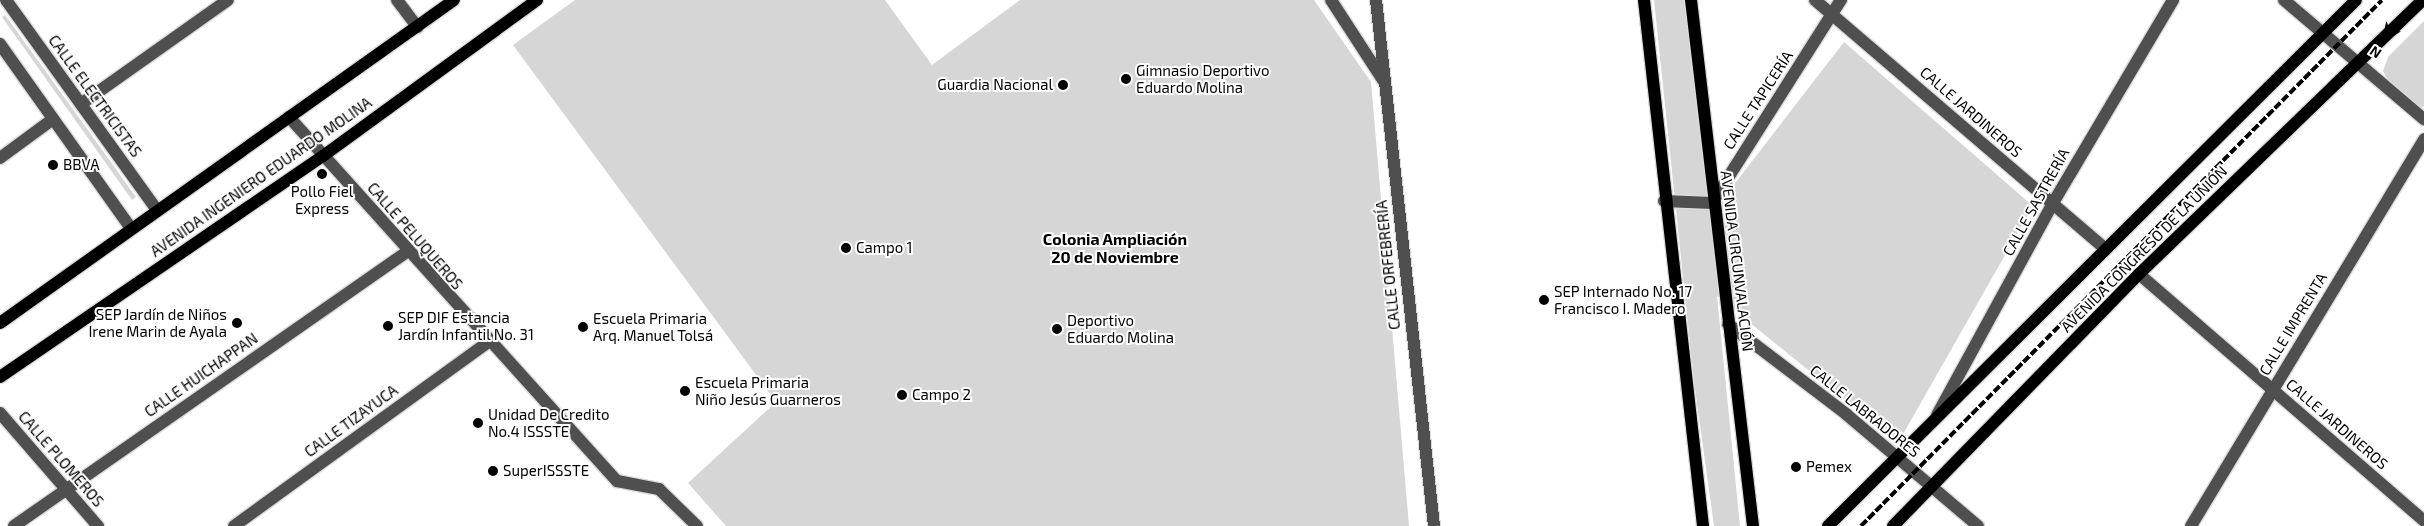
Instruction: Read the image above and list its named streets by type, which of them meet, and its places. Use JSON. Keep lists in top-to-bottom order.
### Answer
{
  "streets": {
    "main road": ["AVENIDA INGENIERO EDUARDO MOLINA", "AVENIDA CONGRESO DE LA UNIÓN", "AVENIDA CIRCUNVALACIÓN"],
    "street": [
      "CALLE ELECTRICISTAS",
      "CALLE TAPICERÍA",
      "CALLE JARDINEROS",
      "CALLE SASTRERÍA",
      "CALLE PELUQUEROS",
      "CALLE ORFEBRERÍA",
      "CALLE IMPRENTA",
      "CALLE HUICHAPPAN",
      "CALLE LABRADORES",
      "CALLE TIZAYUCA",
      "CALLE PLOMEROS"
    ]
  },
  "crossings": [
    ["CALLE TAPICERÍA", "CALLE JARDINEROS"],
    ["CALLE TAPICERÍA", "AVENIDA CIRCUNVALACIÓN"],
    ["CALLE JARDINEROS", "CALLE SASTRERÍA"],
    ["CALLE JARDINEROS", "AVENIDA CONGRESO DE LA UNIÓN"],
    ["CALLE JARDINEROS", "CALLE IMPRENTA"],
    ["AVENIDA INGENIERO EDUARDO MOLINA", "CALLE PELUQUEROS"],
    ["CALLE SASTRERÍA", "AVENIDA CONGRESO DE LA UNIÓN"],
    ["CALLE PELUQUEROS", "CALLE HUICHAPPAN"],
    ["CALLE PELUQUEROS", "CALLE TIZAYUCA"],
    ["AVENIDA CONGRESO DE LA UNIÓN", "CALLE LABRADORES"],
    ["AVENIDA CIRCUNVALACIÓN", "CALLE LABRADORES"],
    ["CALLE HUICHAPPAN", "CALLE PLOMEROS"]
  ],
  "districts": ["Colonia Ampliación 20 de Noviembre"],
  "places": [
    "Gimnasio Deportivo Eduardo Molina",
    "Guardia Nacional",
    "BBVA",
    "Pollo Fiel Express",
    "Campo 1",
    "SEP Internado No. 17 Francisco I. Madero",
    "SEP Jardín de Niños Irene Marin de Ayala",
    "SEP DIF Estancia Jardín Infantil No. 31",
    "Escuela Primaria Arq. Manuel Tolsá",
    "Deportivo Eduardo Molina",
    "Escuela Primaria Niño Jesús Guarneros",
    "Campo 2",
    "Unidad De Credito No.4 ISSSTE",
    "Pemex",
    "SuperISSSTE"
  ],
  "north": "bottom left"
}
